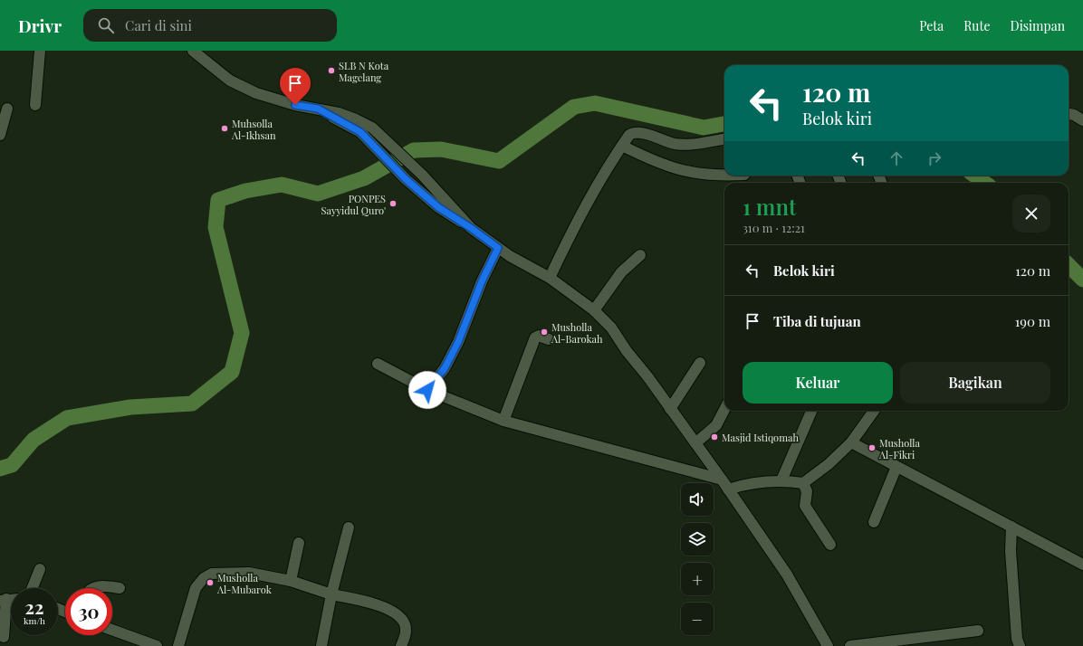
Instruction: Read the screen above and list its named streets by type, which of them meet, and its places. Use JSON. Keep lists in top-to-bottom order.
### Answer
{
  "places": [
    "SLB N Kota Magelang",
    "Muhsolla Al-Ikhsan",
    "PONPES Sayyidul Quro'",
    "Musholla Al-Barokah",
    "Masjid Istiqomah",
    "Musholla Al-Fikri",
    "Musholla Al-Mubarok"
  ],
  "page": {
    "header": "Drivr",
    "search": "Cari di sini",
    "nav": ["Peta", "Rute", "Disimpan"],
    "turn": ["120 m", "Belok kiri"],
    "heading": ["1 mnt", "310 m · 12:21"],
    "list": [
      {
        "name": "Belok kiri",
        "value": "120 m"
      },
      {
        "name": "Tiba di tujuan",
        "value": "190 m"
      }
    ],
    "buttons": ["Keluar", "Bagikan"],
    "map_buttons": ["+", "−"],
    "speed": "22 km/h",
    "limit": "30"
  }
}
